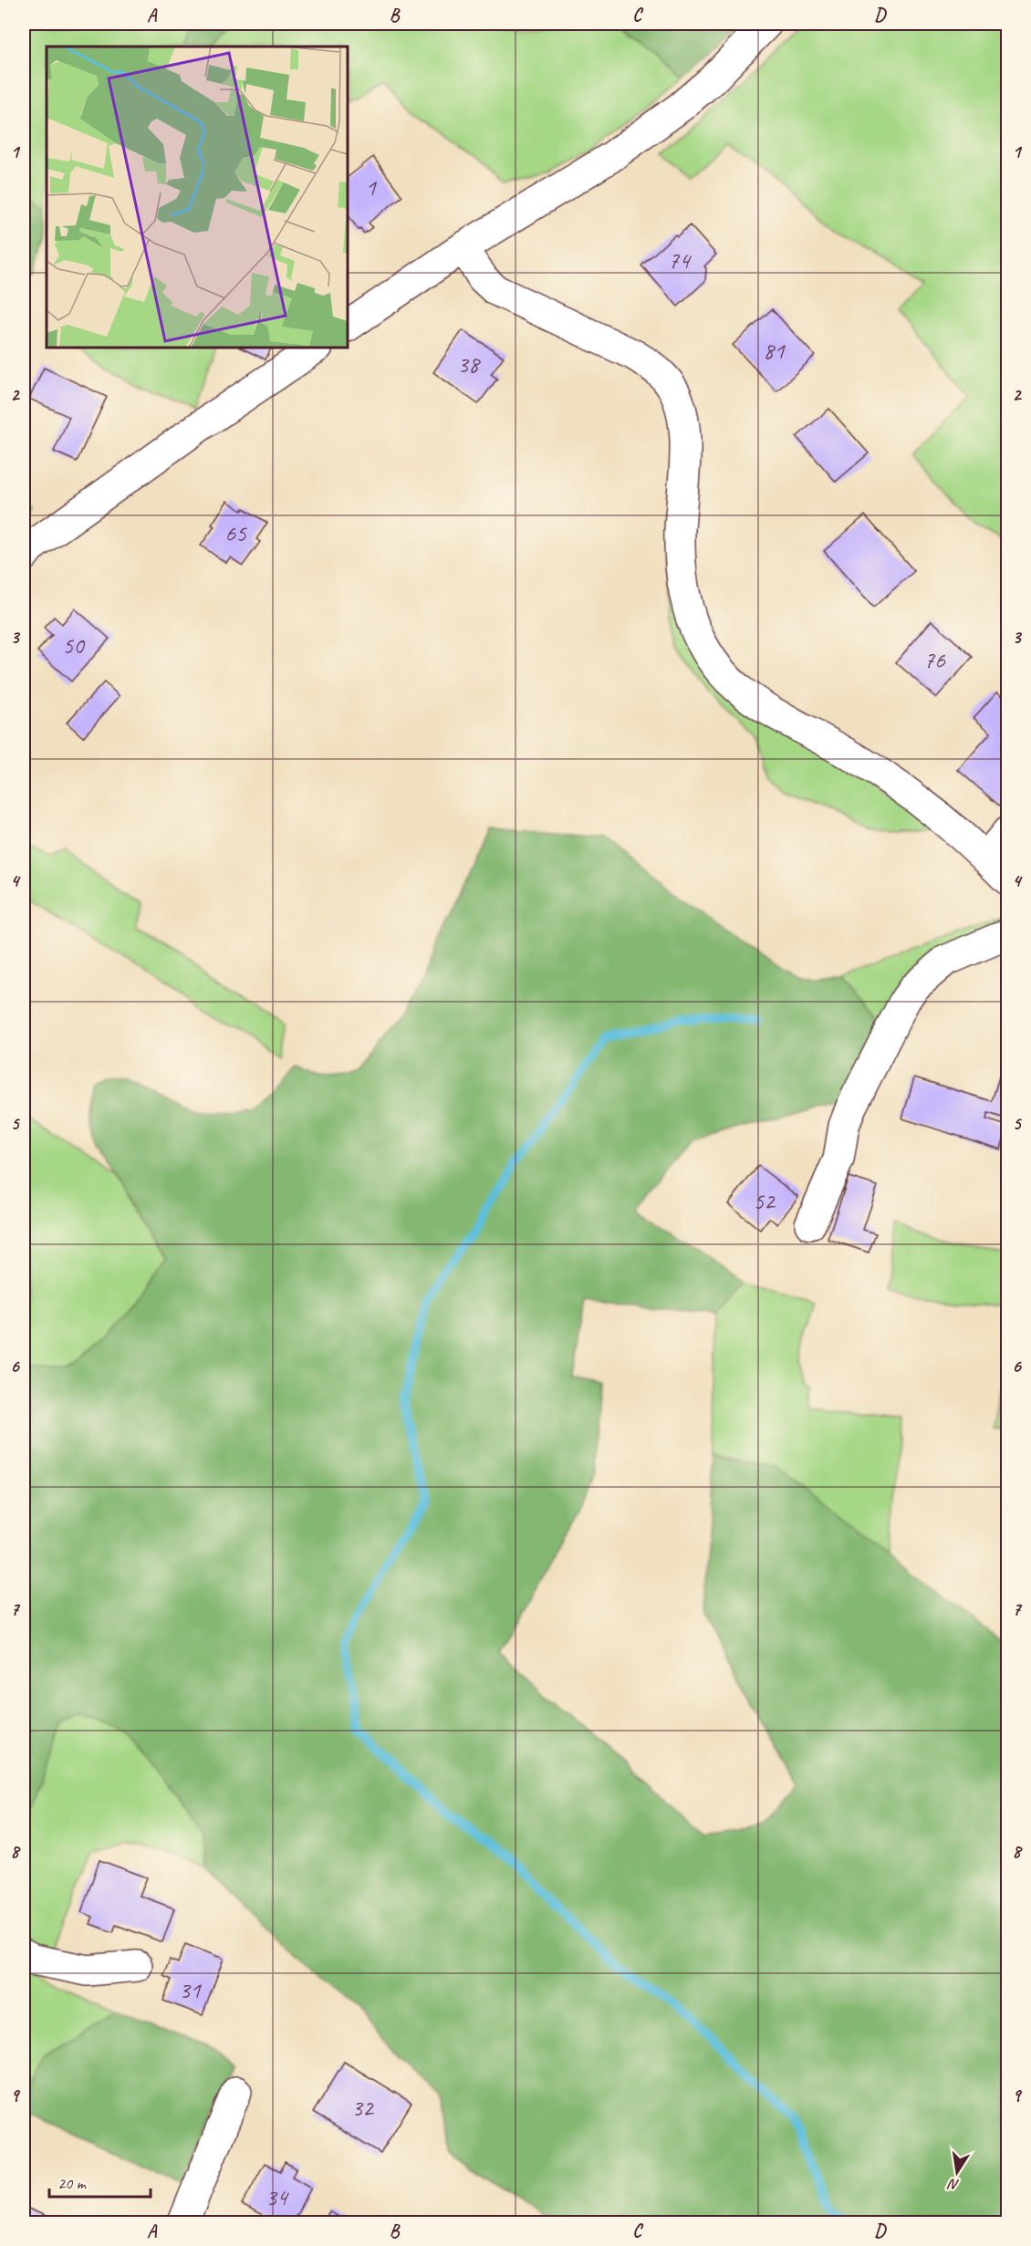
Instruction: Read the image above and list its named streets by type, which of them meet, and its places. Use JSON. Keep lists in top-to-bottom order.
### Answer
{
  "house_numbers": [
    "1",
    "74",
    "81",
    "38",
    "65",
    "50",
    "76",
    "52",
    "31",
    "32",
    "34"
  ],
  "scale_bar": "20 m",
  "north": "bottom",
  "grid": {
    "columns": [
      "A",
      "B",
      "C",
      "D"
    ],
    "rows": [
      "1",
      "2",
      "3",
      "4",
      "5",
      "6",
      "7",
      "8",
      "9"
    ]
  }
}
